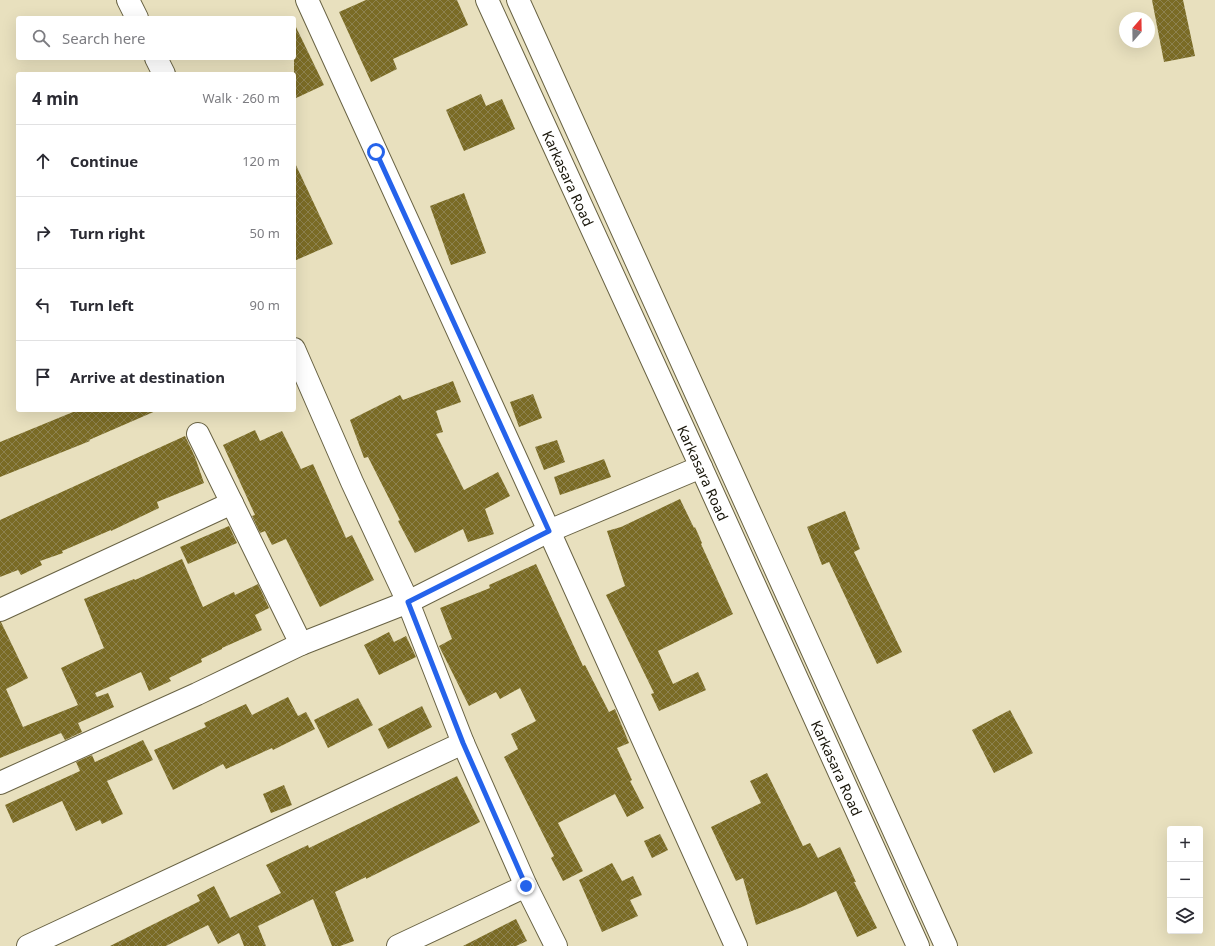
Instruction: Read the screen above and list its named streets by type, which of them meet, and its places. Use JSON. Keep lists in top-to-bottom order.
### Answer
{
  "streets": {
    "street": ["Karkasara Road"]
  },
  "north": "top",
  "page": {
    "search": "Search here",
    "heading": ["4 min", "Walk · 260 m"],
    "list": [
      ["Continue", "120 m"],
      ["Turn right", "50 m"],
      ["Turn left", "90 m"],
      "Arrive at destination"
    ],
    "map_buttons": ["+", "−"]
  }
}
